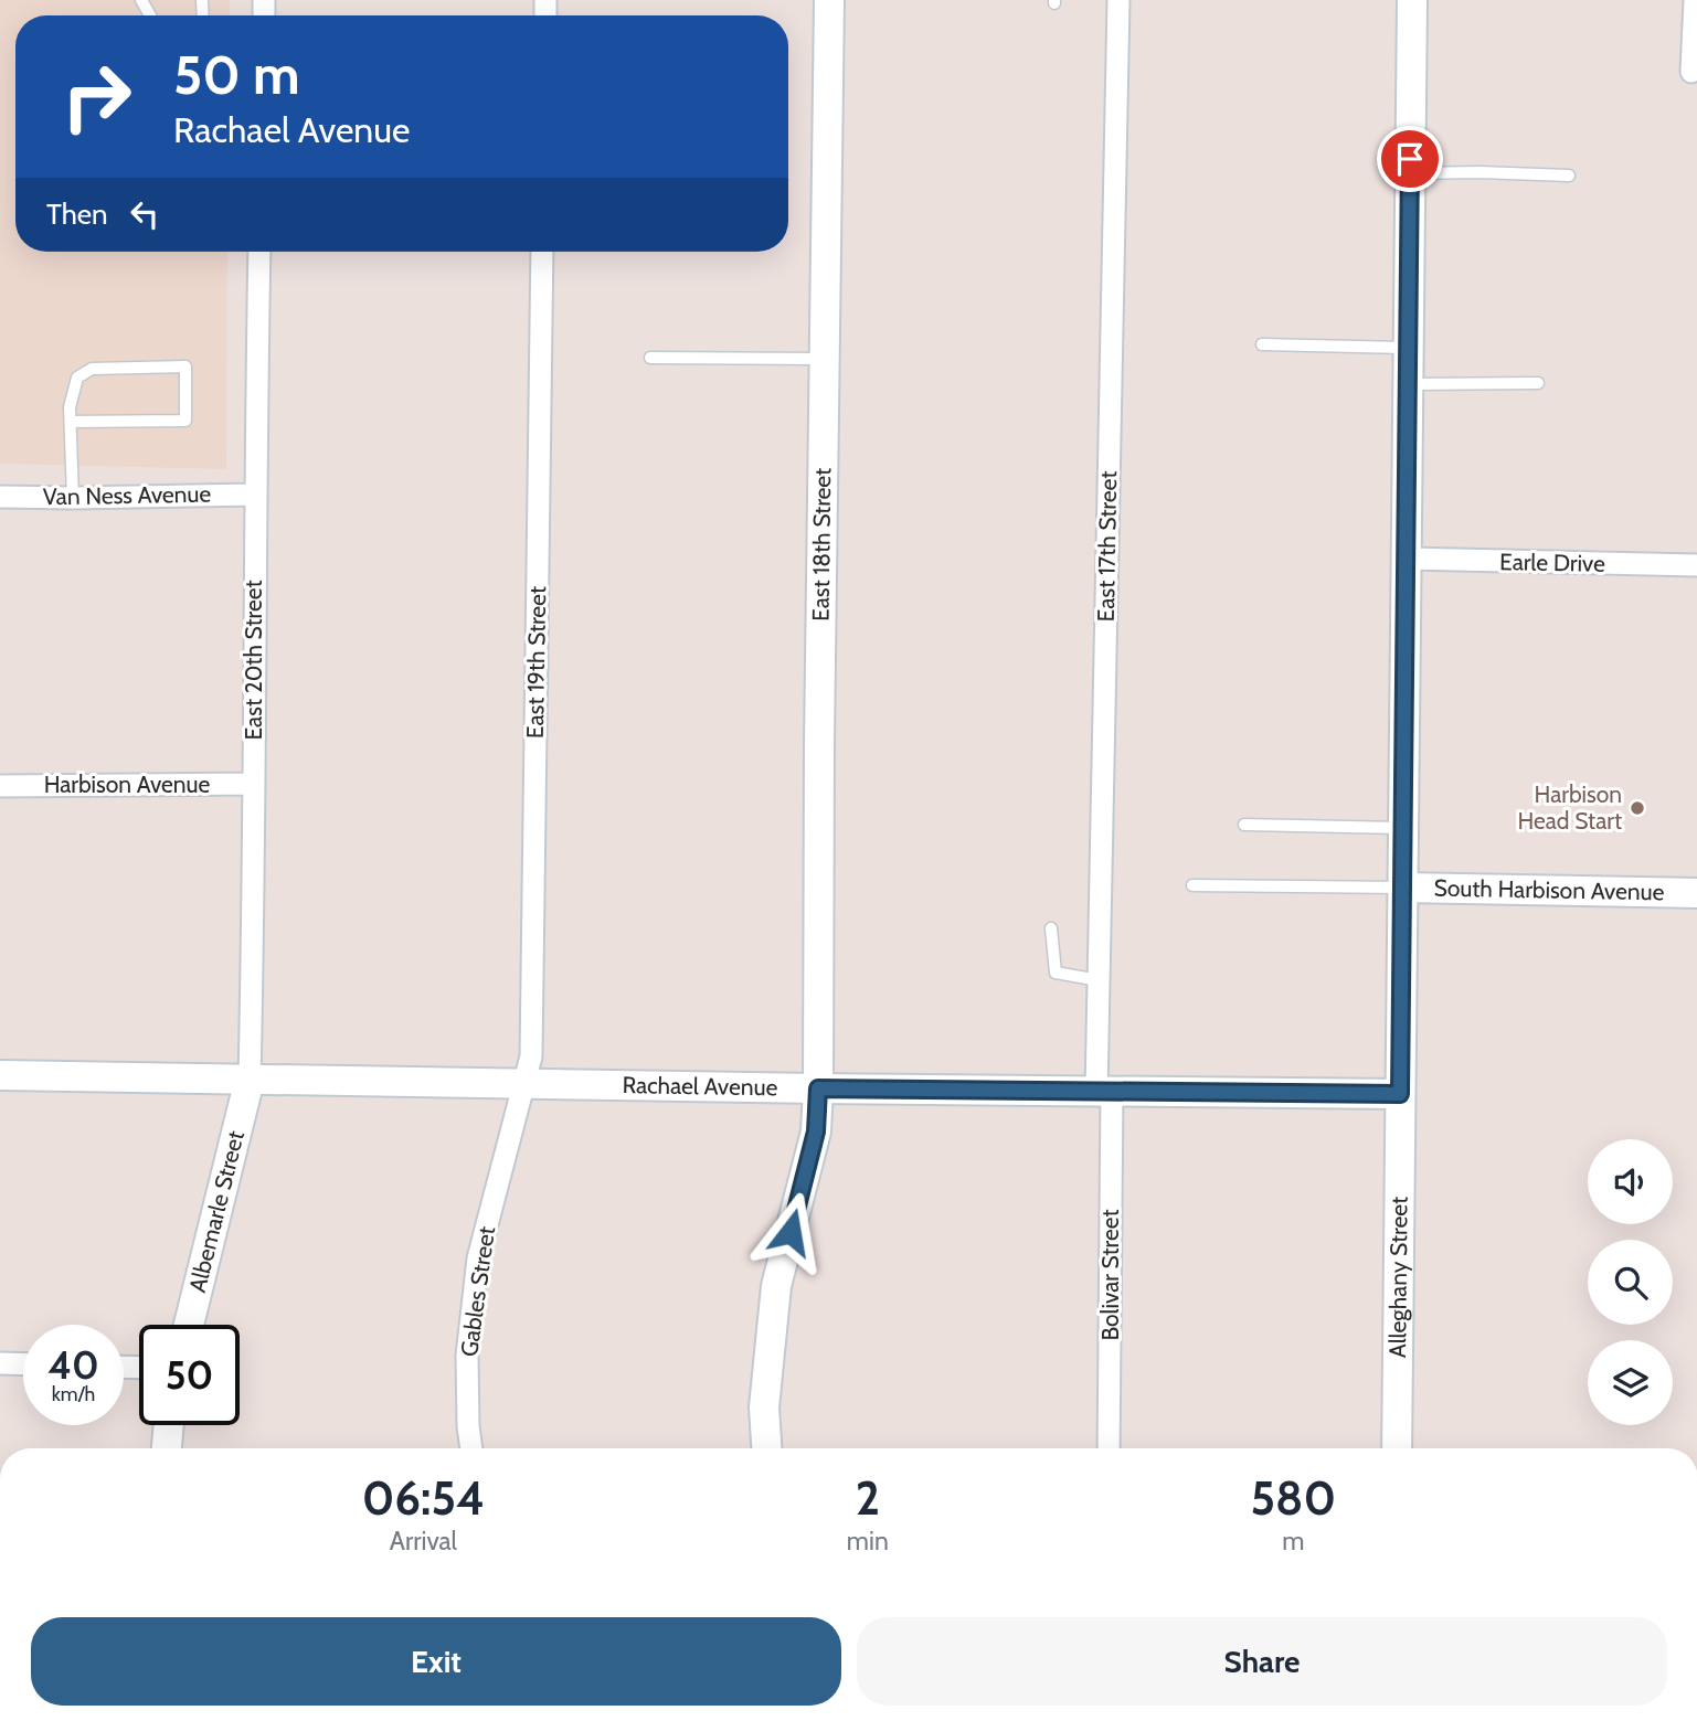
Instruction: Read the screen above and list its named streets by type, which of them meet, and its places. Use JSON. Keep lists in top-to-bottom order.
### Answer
{
  "streets": {
    "street": [
      "Van Ness Avenue",
      "East 18th Street",
      "East 17th Street",
      "Earle Drive",
      "East 20th Street",
      "East 19th Street",
      "Harbison Avenue",
      "South Harbison Avenue",
      "Rachael Avenue",
      "Albemarle Street",
      "Bolivar Street",
      "Alleghany Street",
      "Gables Street"
    ]
  },
  "crossings": [
    ["Van Ness Avenue", "East 20th Street"],
    ["East 18th Street", "Rachael Avenue"],
    ["East 17th Street", "Rachael Avenue"],
    ["East 17th Street", "Bolivar Street"],
    ["Earle Drive", "Alleghany Street"],
    ["East 20th Street", "Harbison Avenue"],
    ["East 20th Street", "Rachael Avenue"],
    ["East 20th Street", "Albemarle Street"],
    ["East 19th Street", "Rachael Avenue"],
    ["East 19th Street", "Gables Street"],
    ["South Harbison Avenue", "Alleghany Street"],
    ["Rachael Avenue", "Albemarle Street"],
    ["Rachael Avenue", "Bolivar Street"],
    ["Rachael Avenue", "Alleghany Street"],
    ["Rachael Avenue", "Gables Street"]
  ],
  "places": ["Harbison Head Start"],
  "page": {
    "turn": ["50 m", "Rachael Avenue"],
    "then": "Then",
    "speed": "40 km/h",
    "limit": "50",
    "eta": [
      "06:54",
      "Arrival",
      "2",
      "min",
      "580",
      "m"
    ],
    "buttons": ["Exit", "Share"]
  }
}
